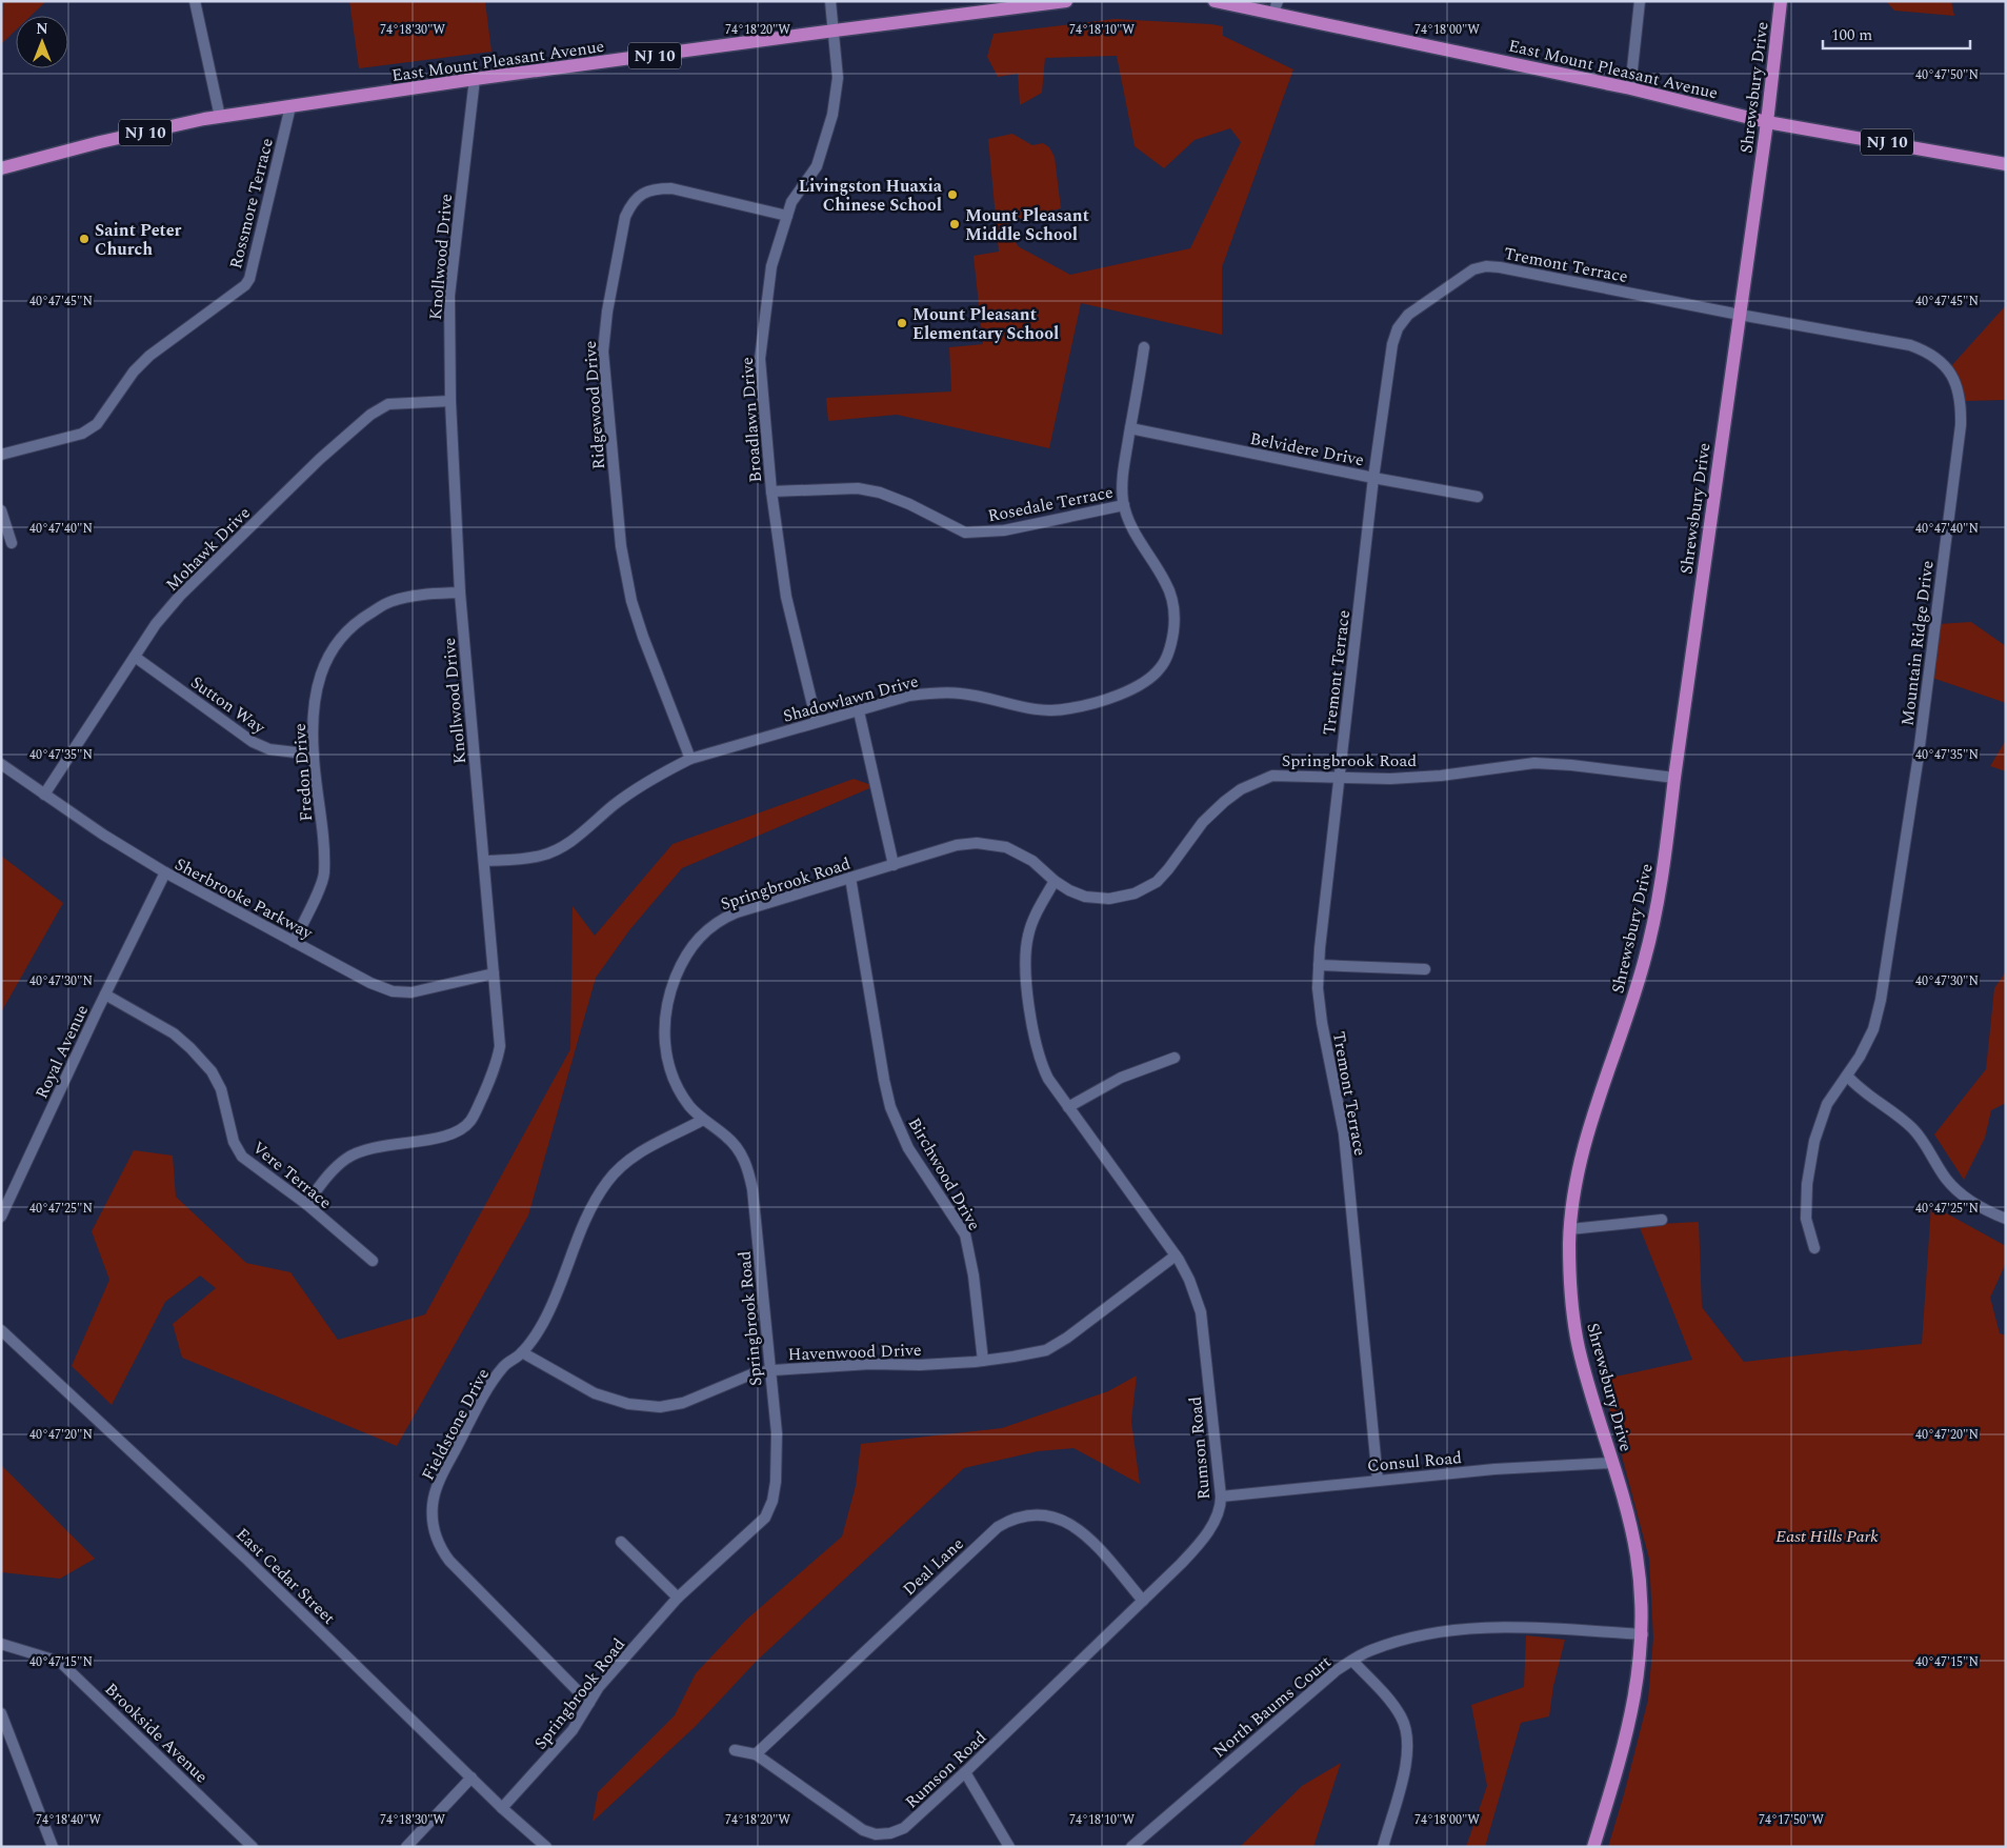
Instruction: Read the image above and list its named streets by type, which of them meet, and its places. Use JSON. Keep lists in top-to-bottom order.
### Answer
{
  "streets": {
    "main road": ["NJ 10", "East Mount Pleasant Avenue", "Shrewsbury Drive"],
    "street": [
      "Rossmore Terrace",
      "Knollwood Drive",
      "Tremont Terrace",
      "Ridgewood Drive",
      "Broadlawn Drive",
      "Belvidere Drive",
      "Rosedale Terrace",
      "Mohawk Drive",
      "Mountain Ridge Drive",
      "Shadowlawn Drive",
      "Sutton Way",
      "Springbrook Road",
      "Fredon Drive",
      "Sherbrooke Parkway",
      "Royal Avenue",
      "Birchwood Drive",
      "Vere Terrace",
      "Havenwood Drive",
      "Fieldstone Drive",
      "Rumson Road",
      "Consul Road",
      "Deal Lane",
      "East Cedar Street",
      "North Baums Court",
      "Brookside Avenue"
    ]
  },
  "crossings": [
    ["East Mount Pleasant Avenue", "Shrewsbury Drive"],
    ["East Mount Pleasant Avenue", "Rossmore Terrace"],
    ["East Mount Pleasant Avenue", "Knollwood Drive"],
    ["East Mount Pleasant Avenue", "Broadlawn Drive"],
    ["Shrewsbury Drive", "Tremont Terrace"],
    ["Shrewsbury Drive", "Mountain Ridge Drive"],
    ["Shrewsbury Drive", "Springbrook Road"],
    ["Shrewsbury Drive", "Consul Road"],
    ["Shrewsbury Drive", "North Baums Court"],
    ["Knollwood Drive", "Mohawk Drive"],
    ["Knollwood Drive", "Shadowlawn Drive"],
    ["Knollwood Drive", "Fredon Drive"],
    ["Knollwood Drive", "Sherbrooke Parkway"],
    ["Knollwood Drive", "Vere Terrace"],
    ["Tremont Terrace", "Belvidere Drive"],
    ["Tremont Terrace", "Mountain Ridge Drive"],
    ["Tremont Terrace", "Springbrook Road"],
    ["Tremont Terrace", "Consul Road"],
    ["Ridgewood Drive", "Broadlawn Drive"],
    ["Ridgewood Drive", "Shadowlawn Drive"],
    ["Broadlawn Drive", "Rosedale Terrace"],
    ["Broadlawn Drive", "Shadowlawn Drive"],
    ["Belvidere Drive", "Shadowlawn Drive"],
    ["Rosedale Terrace", "Shadowlawn Drive"],
    ["Mohawk Drive", "Sutton Way"],
    ["Mohawk Drive", "Sherbrooke Parkway"],
    ["Sutton Way", "Fredon Drive"],
    ["Springbrook Road", "Birchwood Drive"],
    ["Springbrook Road", "Havenwood Drive"],
    ["Springbrook Road", "Fieldstone Drive"],
    ["Springbrook Road", "Rumson Road"],
    ["Springbrook Road", "East Cedar Street"],
    ["Fredon Drive", "Sherbrooke Parkway"],
    ["Sherbrooke Parkway", "Royal Avenue"],
    ["Royal Avenue", "Vere Terrace"],
    ["Birchwood Drive", "Havenwood Drive"],
    ["Havenwood Drive", "Fieldstone Drive"],
    ["Havenwood Drive", "Rumson Road"],
    ["Rumson Road", "Consul Road"],
    ["Rumson Road", "Deal Lane"]
  ],
  "parks": ["East Hills Park"],
  "places": [
    "Livingston Huaxia Chinese School",
    "Mount Pleasant Middle School",
    "Saint Peter Church",
    "Mount Pleasant Elementary School"
  ],
  "scale_bar": "100 m",
  "north": "top",
  "coordinates": [
    "74°18'30\"W",
    "74°18'20\"W",
    "74°18'10\"W",
    "74°18'00\"W",
    "40°47'50\"N",
    "40°47'45\"N",
    "40°47'40\"N",
    "40°47'35\"N",
    "40°47'30\"N",
    "40°47'25\"N",
    "40°47'20\"N",
    "40°47'15\"N",
    "74°18'40\"W",
    "74°17'50\"W"
  ]
}
